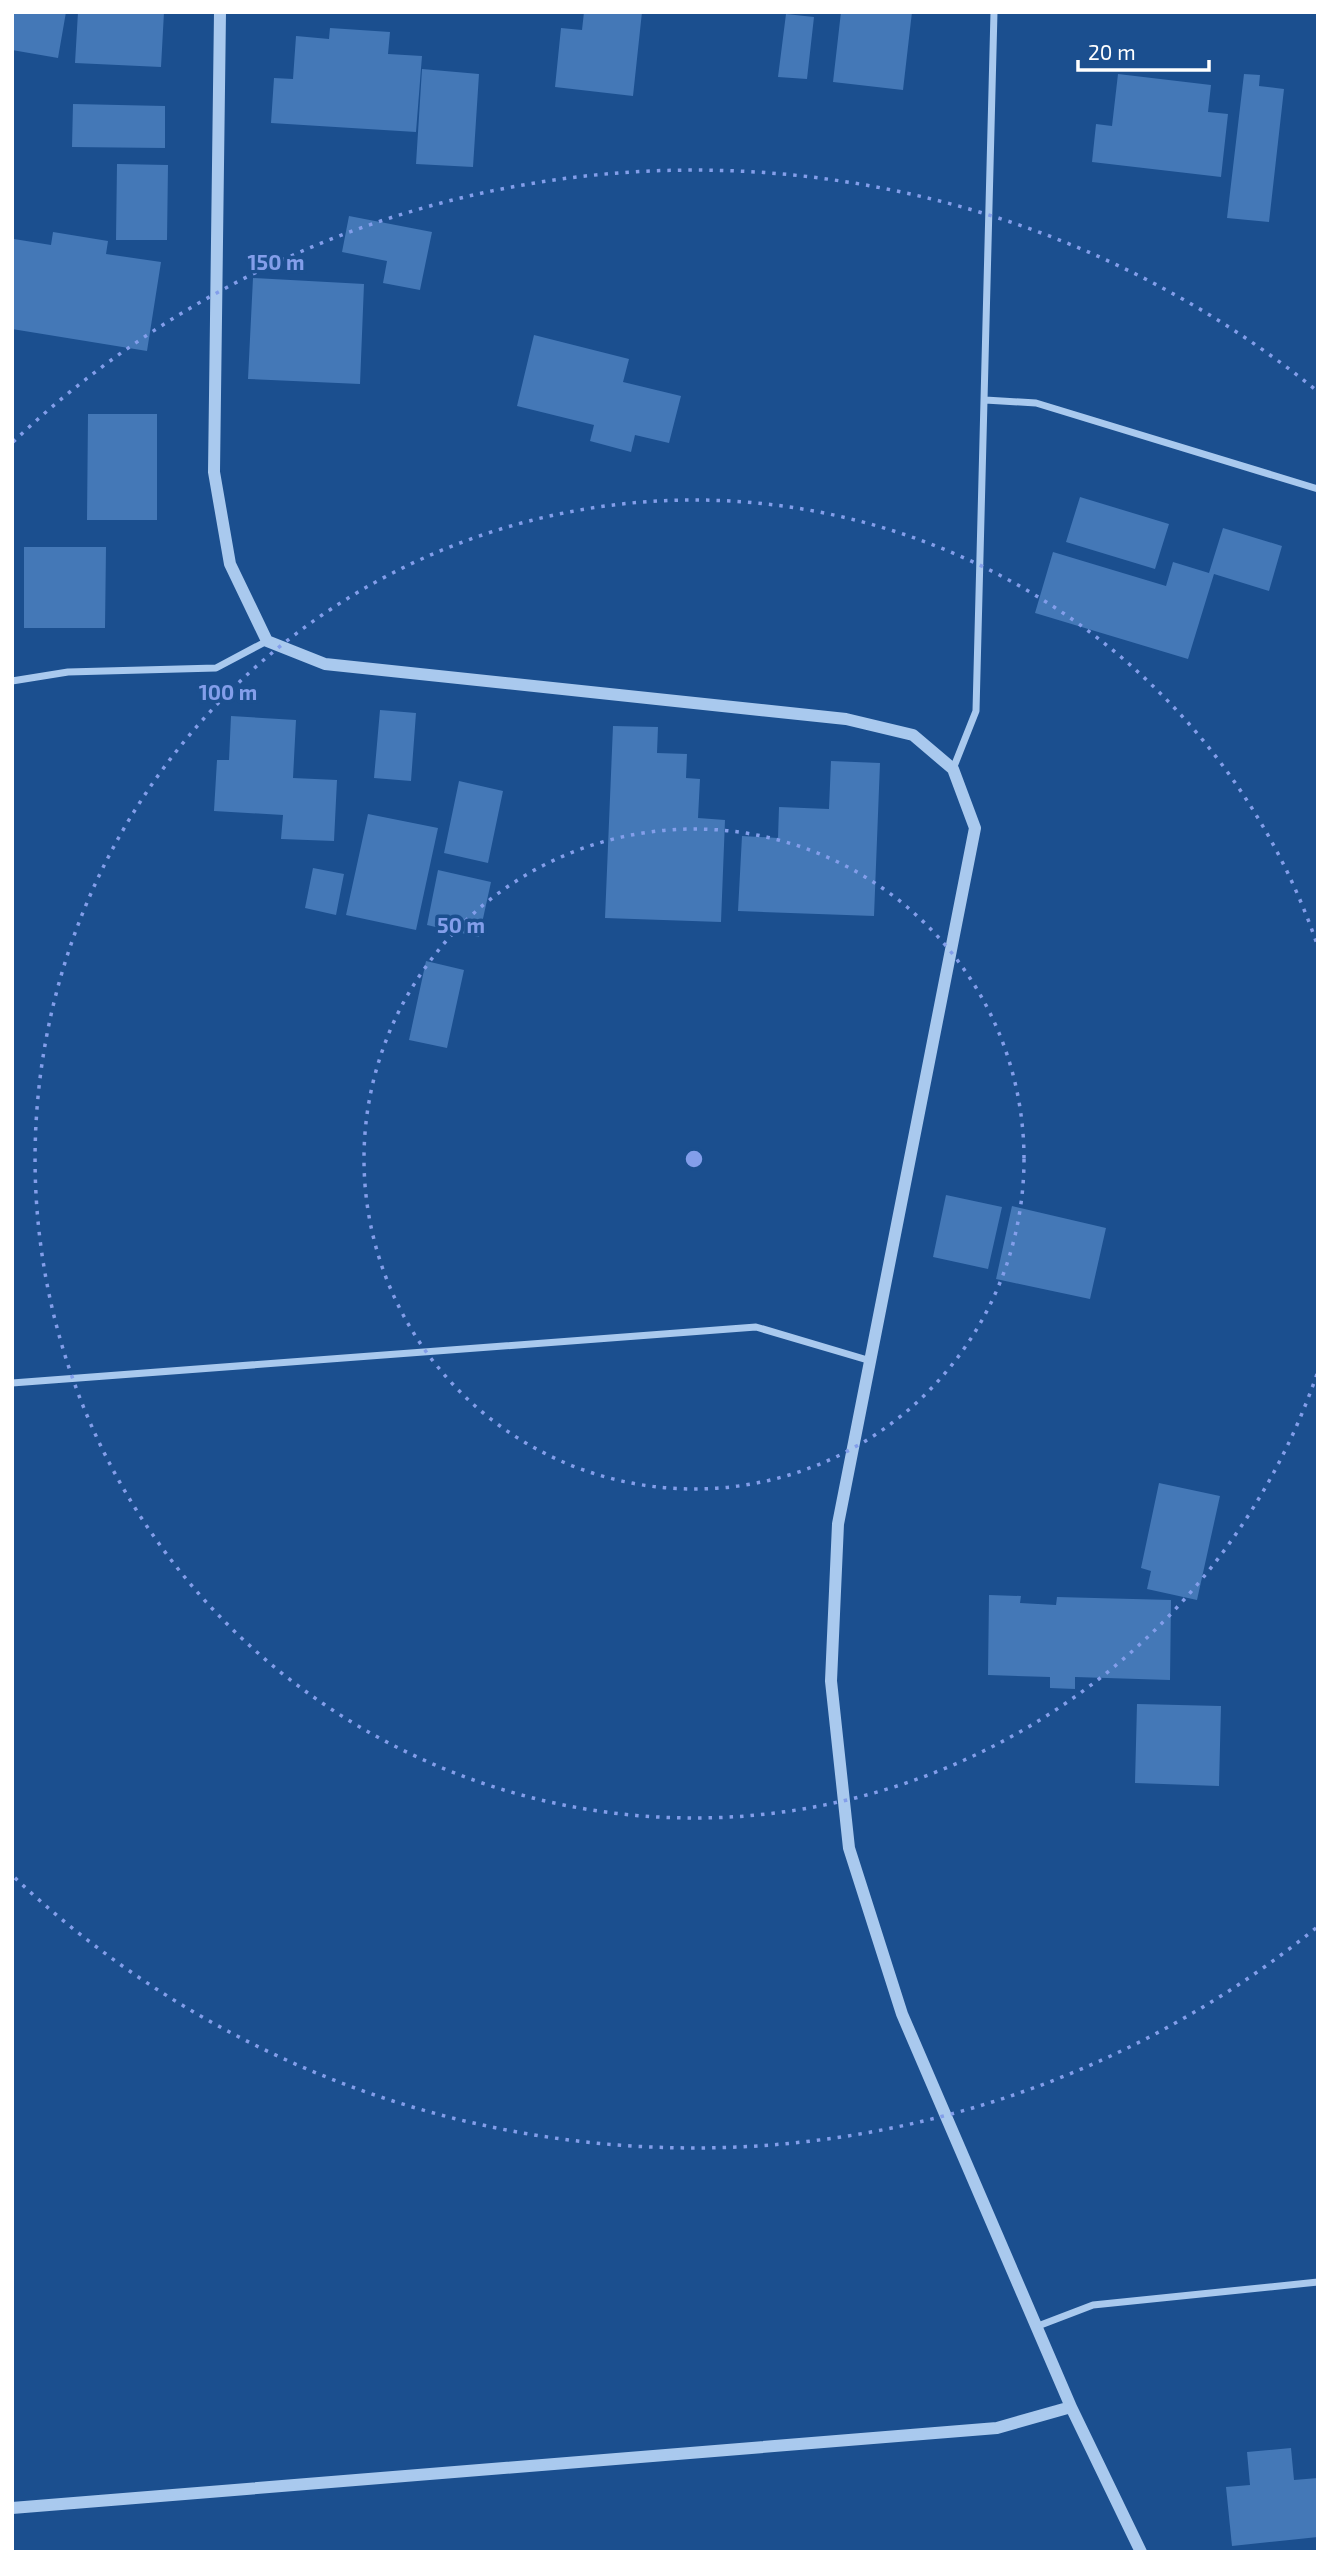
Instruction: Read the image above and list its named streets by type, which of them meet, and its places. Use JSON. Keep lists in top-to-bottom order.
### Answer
{
  "scale_bar": "20 m",
  "rings": ["150 m", "100 m", "50 m"]
}
